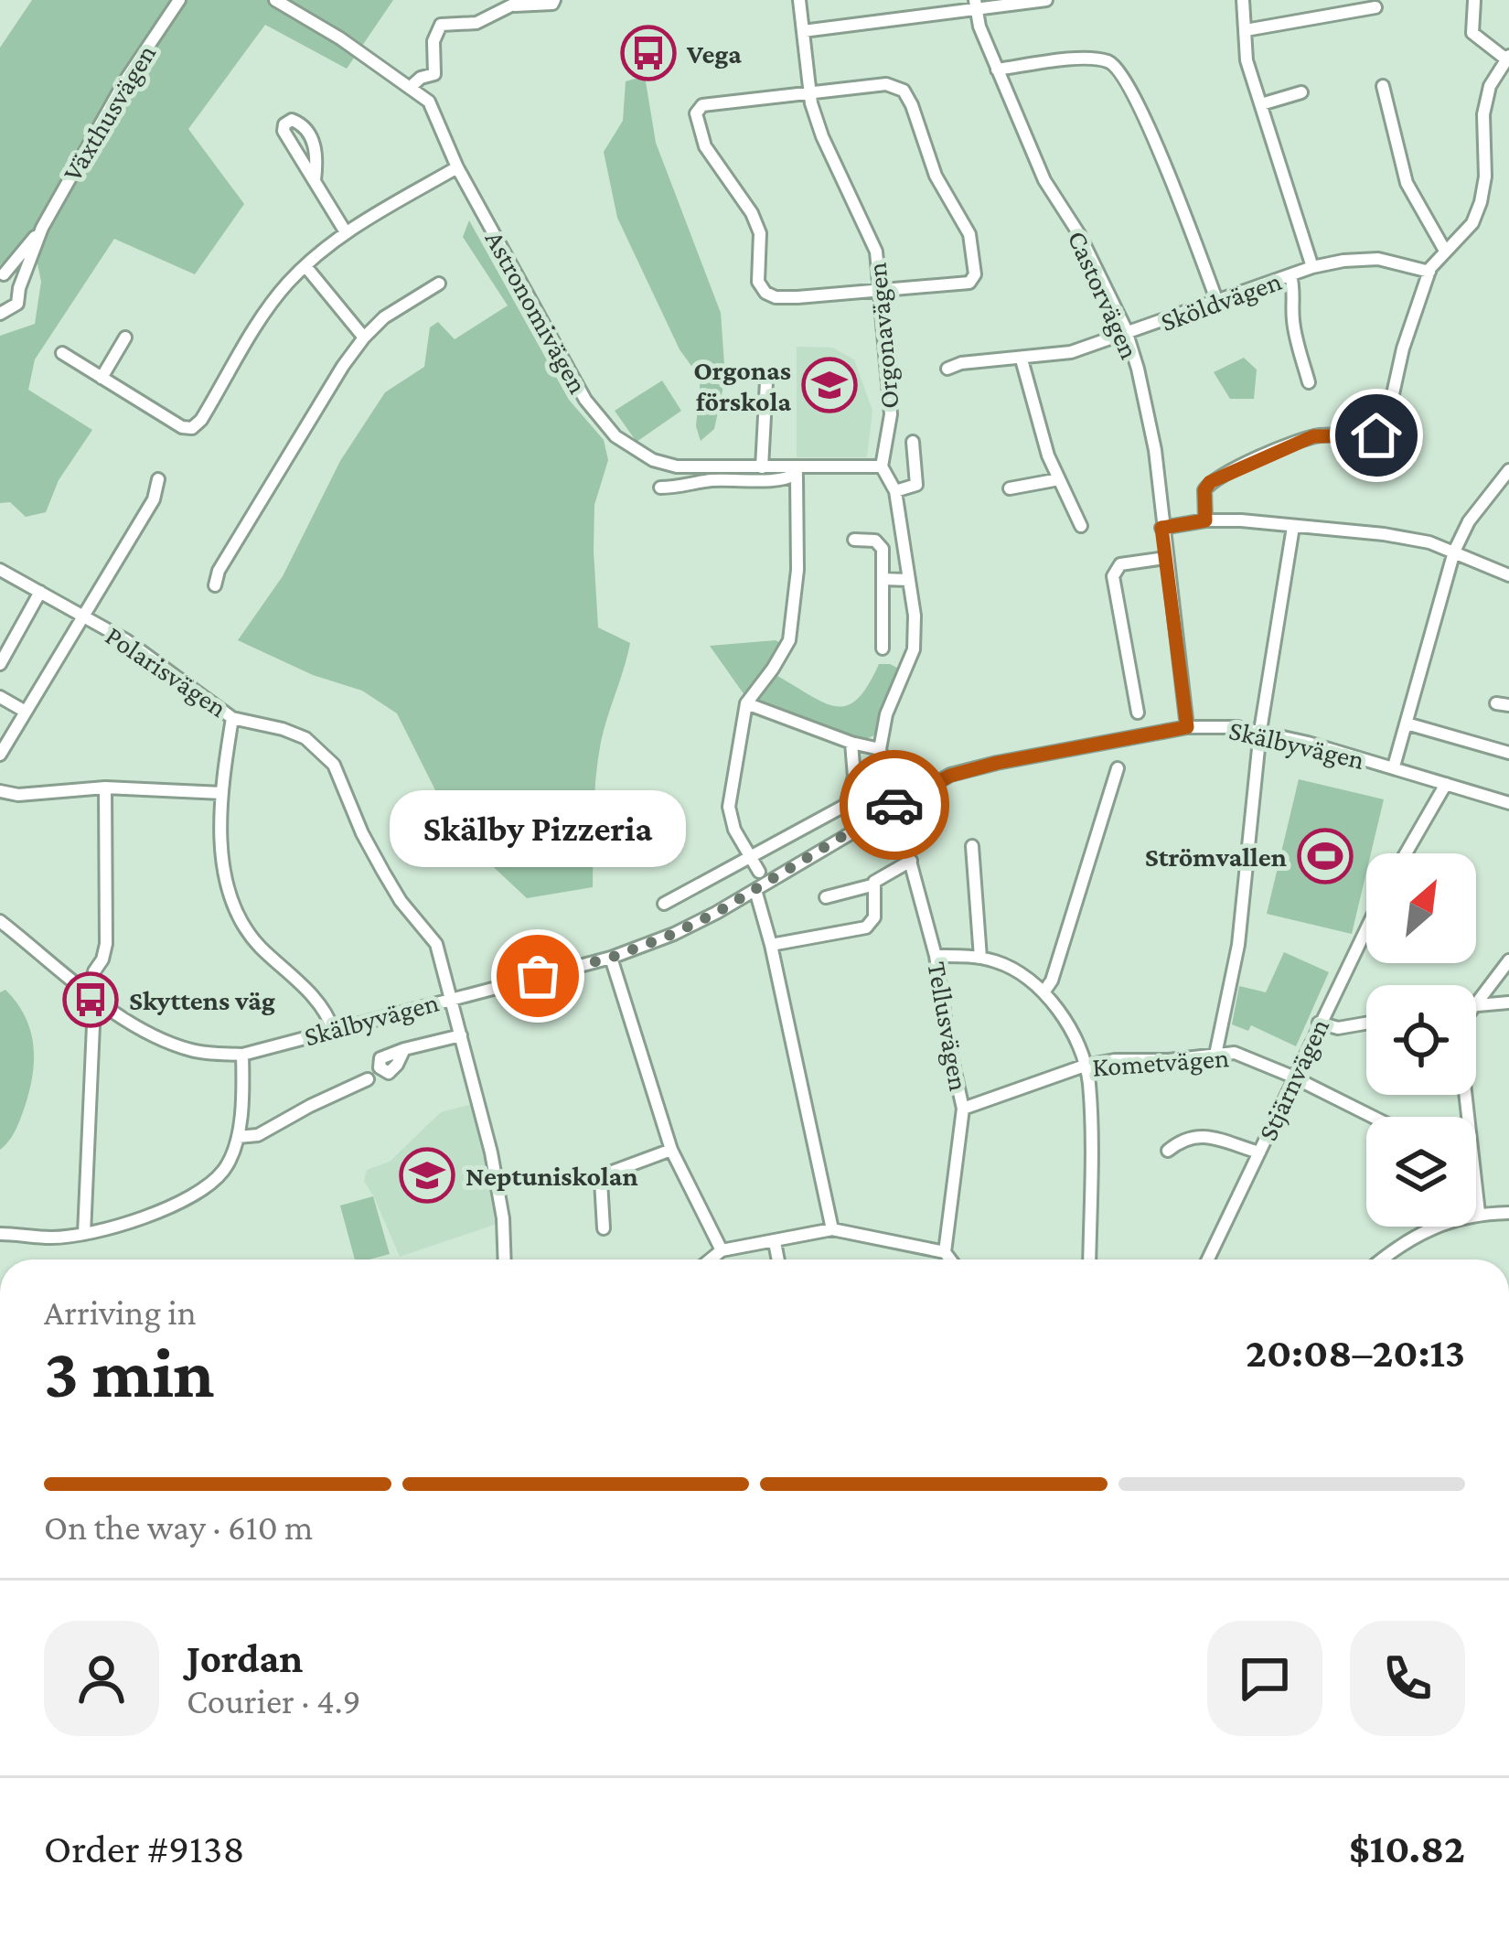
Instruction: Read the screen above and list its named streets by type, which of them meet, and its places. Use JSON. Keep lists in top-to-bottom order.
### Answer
{
  "streets": {
    "street": [
      "Växthusvägen",
      "Castorvägen",
      "Sköldvägen",
      "Astronomivägen",
      "Orgonavägen",
      "Polarisvägen",
      "Skälbyvägen",
      "Tellusvägen",
      "Kometvägen",
      "Stjärnvägen"
    ]
  },
  "crossings": [
    ["Castorvägen", "Sköldvägen"],
    ["Castorvägen", "Skälbyvägen"],
    ["Astronomivägen", "Orgonavägen"],
    ["Polarisvägen", "Skälbyvägen"],
    ["Skälbyvägen", "Tellusvägen"],
    ["Tellusvägen", "Kometvägen"],
    ["Kometvägen", "Stjärnvägen"]
  ],
  "places": {
    "bus stop": ["Vega", "Skyttens väg"],
    "school or university": ["Orgonas förskola", "Neptuniskolan"],
    "sports": ["Strömvallen"],
    "other": ["Skälby Pizzeria"]
  },
  "north": "top right",
  "page": {
    "bubble": "Skälby Pizzeria",
    "heading": ["3 min", "Arriving in", "20:08–20:13"],
    "panel": [
      "Jordan",
      "Courier · 4.9",
      "Order #9138",
      "$10.82"
    ],
    "bar": "On the way · 610 m"
  }
}
